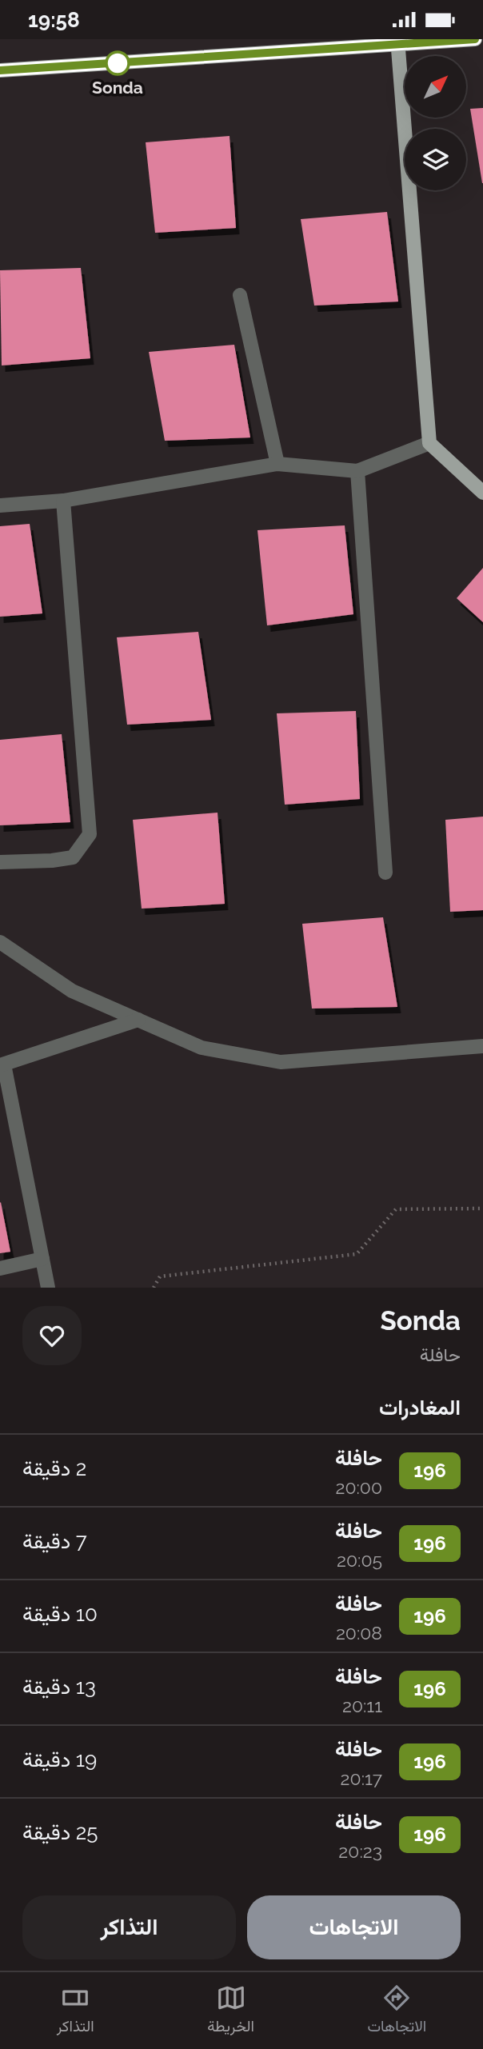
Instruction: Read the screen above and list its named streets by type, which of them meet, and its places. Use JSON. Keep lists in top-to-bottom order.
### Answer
{
  "places": ["Sonda"],
  "lines": ["bus line 196"],
  "north": "top right",
  "page": {
    "status": "19:58",
    "heading": [
      ["Sonda", "حافلة"],
      "المغادرات"
    ],
    "list": [
      {
        "mark": "196",
        "name": "حافلة",
        "note": "20:00",
        "value": "2 دقيقة"
      },
      {
        "mark": "196",
        "name": "حافلة",
        "note": "20:05",
        "value": "7 دقيقة"
      },
      {
        "mark": "196",
        "name": "حافلة",
        "note": "20:08",
        "value": "10 دقيقة"
      },
      {
        "mark": "196",
        "name": "حافلة",
        "note": "20:11",
        "value": "13 دقيقة"
      },
      {
        "mark": "196",
        "name": "حافلة",
        "note": "20:17",
        "value": "19 دقيقة"
      },
      {
        "mark": "196",
        "name": "حافلة",
        "note": "20:23",
        "value": "25 دقيقة"
      }
    ],
    "buttons": ["الاتجاهات", "التذاكر"],
    "tabs": ["الاتجاهات", "الخريطة", "التذاكر"]
  }
}
